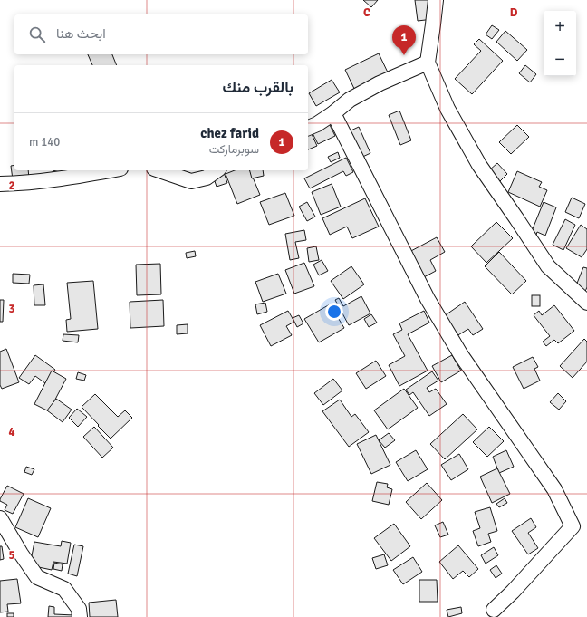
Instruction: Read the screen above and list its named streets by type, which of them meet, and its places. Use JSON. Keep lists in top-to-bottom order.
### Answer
{
  "page": {
    "map_buttons": ["+", "−"],
    "search": "ابحث هنا",
    "pins": "1",
    "heading": "بالقرب منك",
    "list": [
      {
        "mark": "1",
        "name": "chez farid",
        "note": "سوبرماركت",
        "value": "140 m"
      }
    ]
  },
  "grid": {
    "columns": ["C", "D"],
    "rows": [
      "2",
      "3",
      "4",
      "5"
    ]
  }
}
